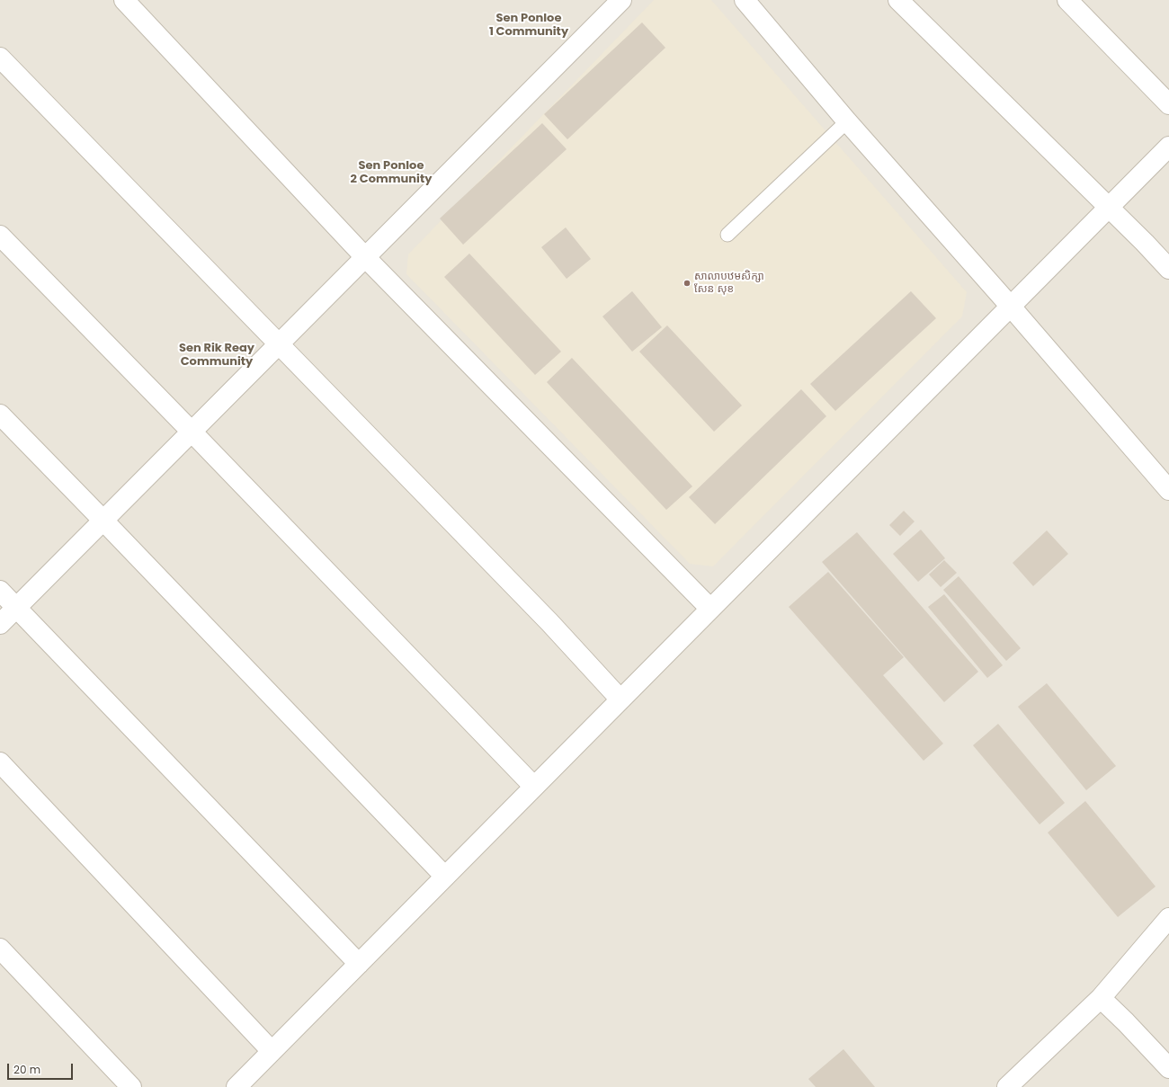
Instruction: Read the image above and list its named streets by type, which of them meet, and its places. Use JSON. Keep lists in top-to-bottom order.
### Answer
{
  "districts": ["Sen Ponloe 1 Community", "Sen Ponloe 2 Community", "Sen Rik Reay Community"],
  "places": ["សាលាបឋមសិក្សា សែន សុខ"],
  "scale_bar": "20 m"
}
